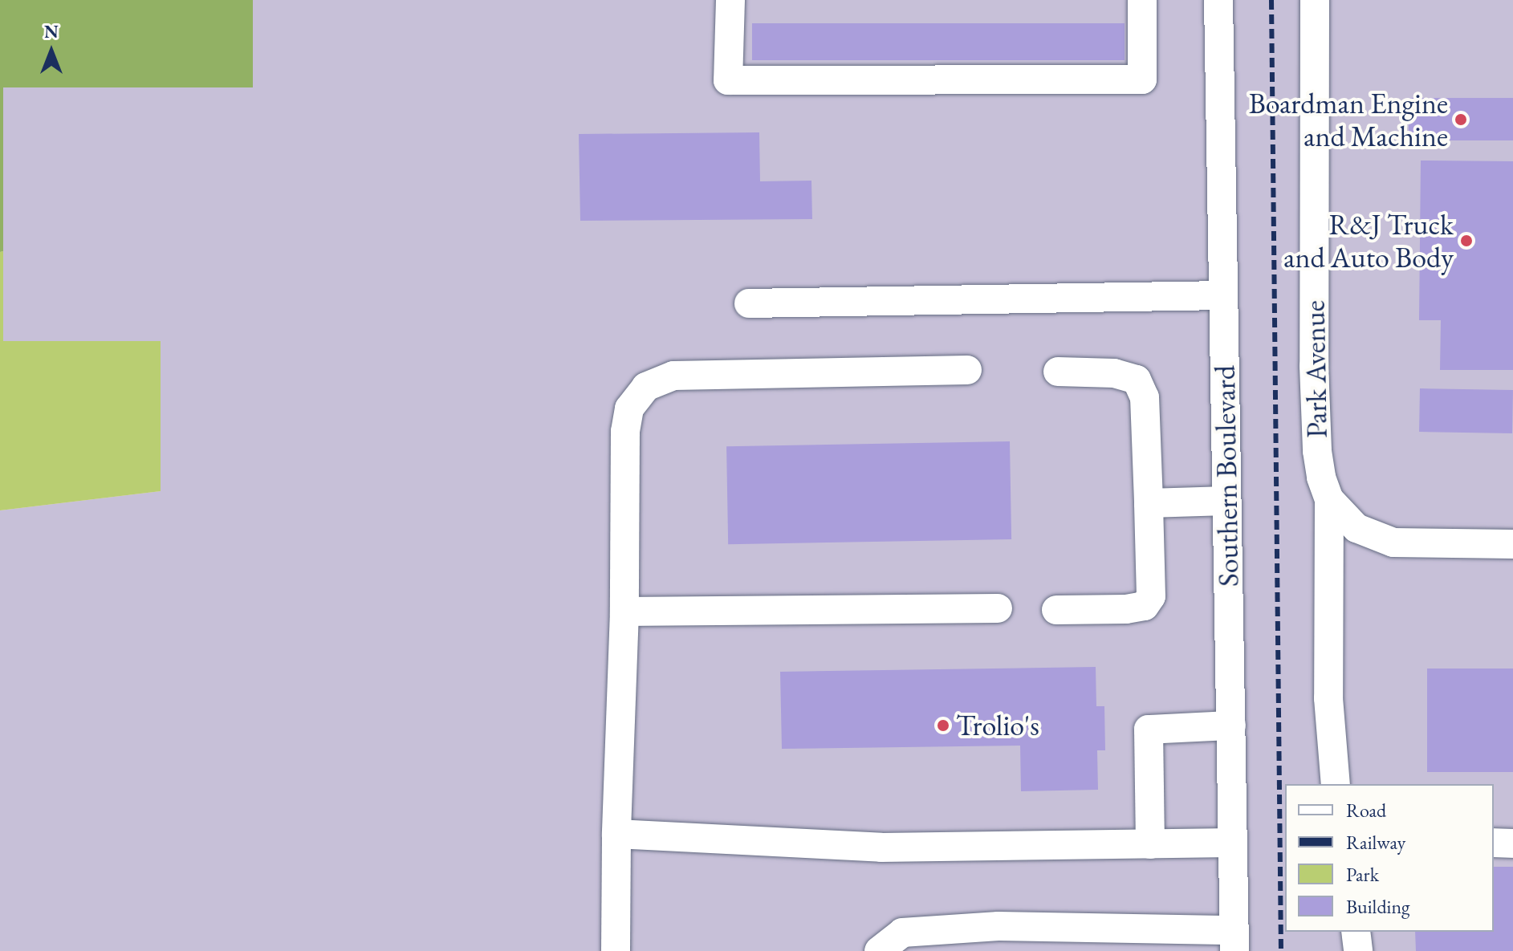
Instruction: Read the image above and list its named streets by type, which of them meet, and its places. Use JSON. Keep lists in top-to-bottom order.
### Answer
{
  "streets": {
    "street": ["Park Avenue", "Southern Boulevard"]
  },
  "places": ["Boardman Engine and Machine", "R&J Truck and Auto Body", "Trolio's"],
  "legend": [
    "Road",
    "Railway",
    "Park",
    "Building"
  ],
  "north": "top"
}
